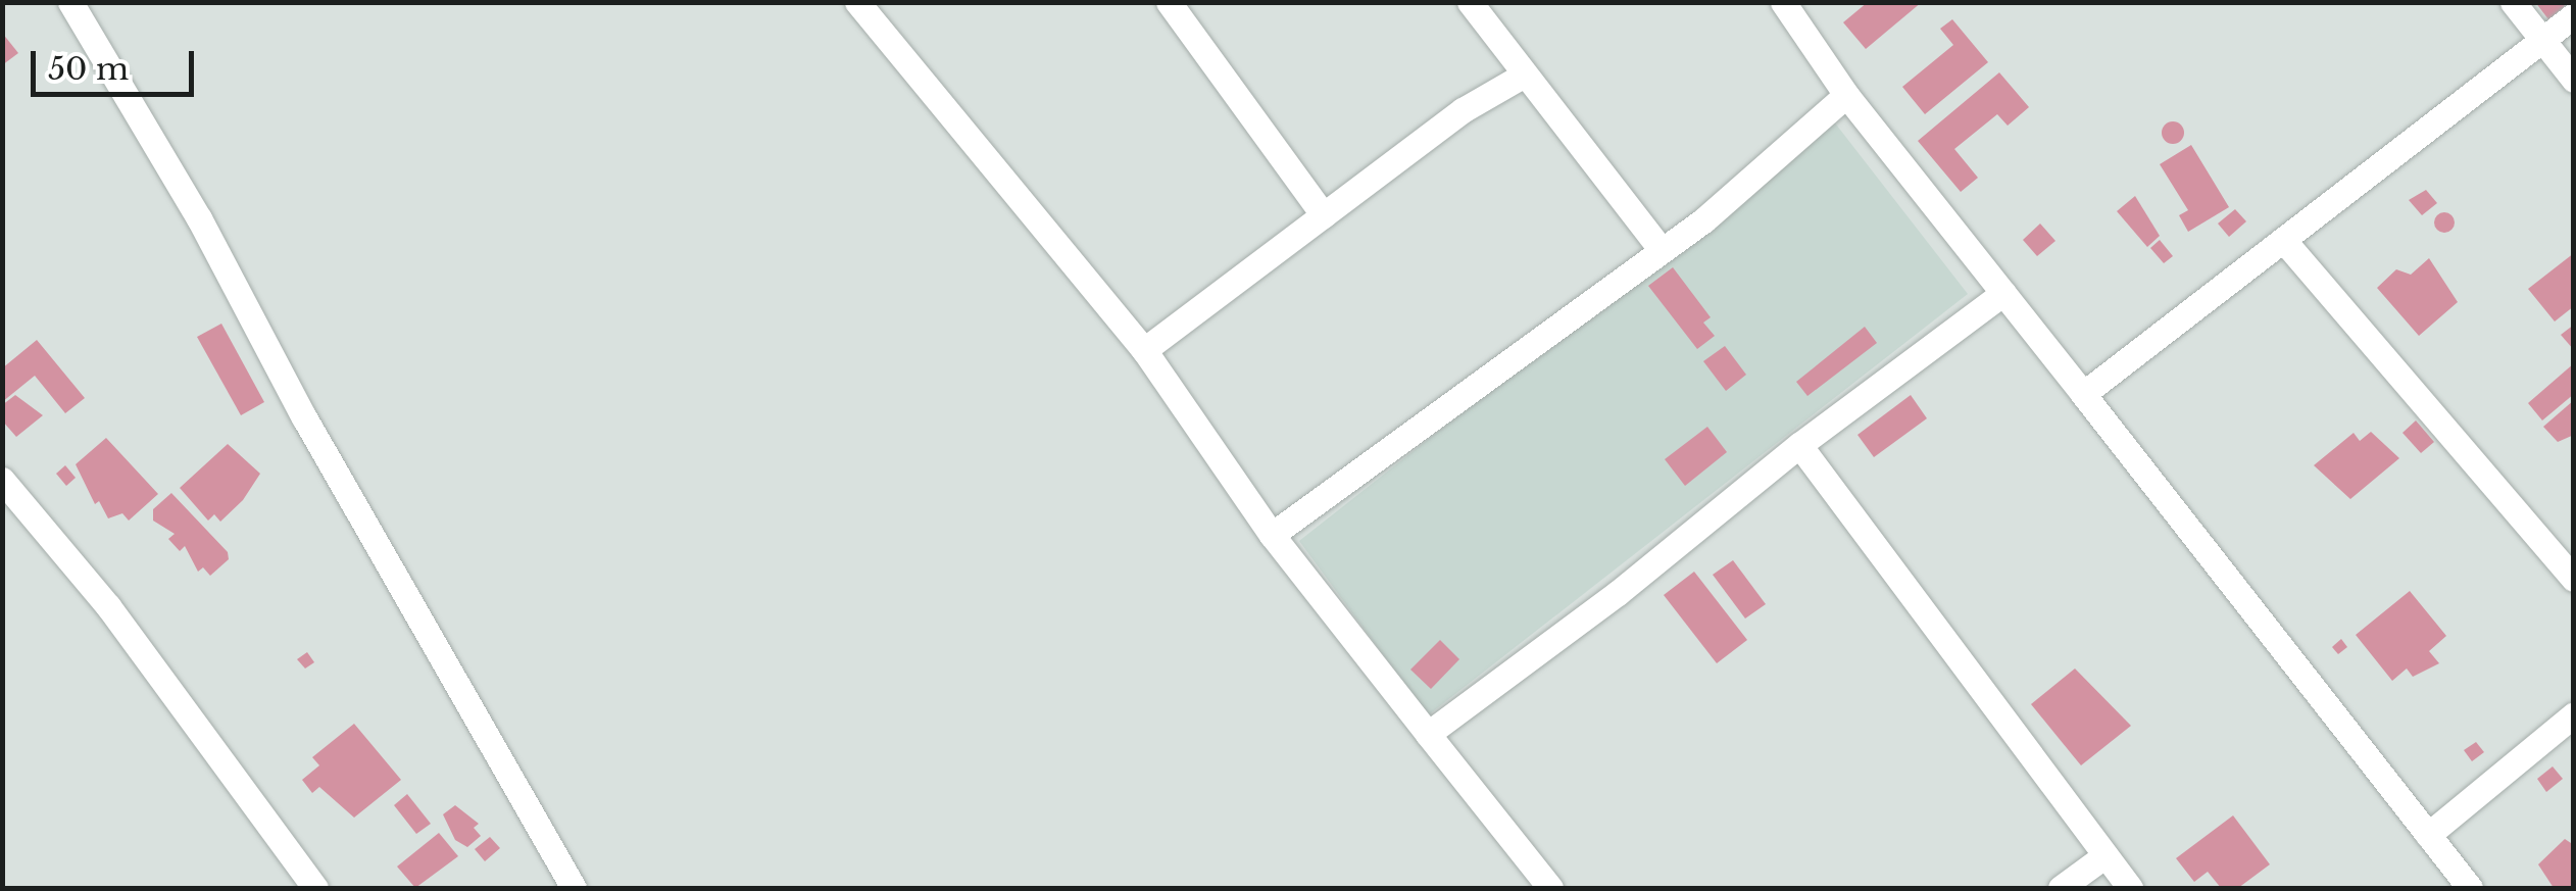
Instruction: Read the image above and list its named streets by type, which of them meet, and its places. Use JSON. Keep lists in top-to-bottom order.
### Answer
{
  "scale_bar": "50 m"
}
